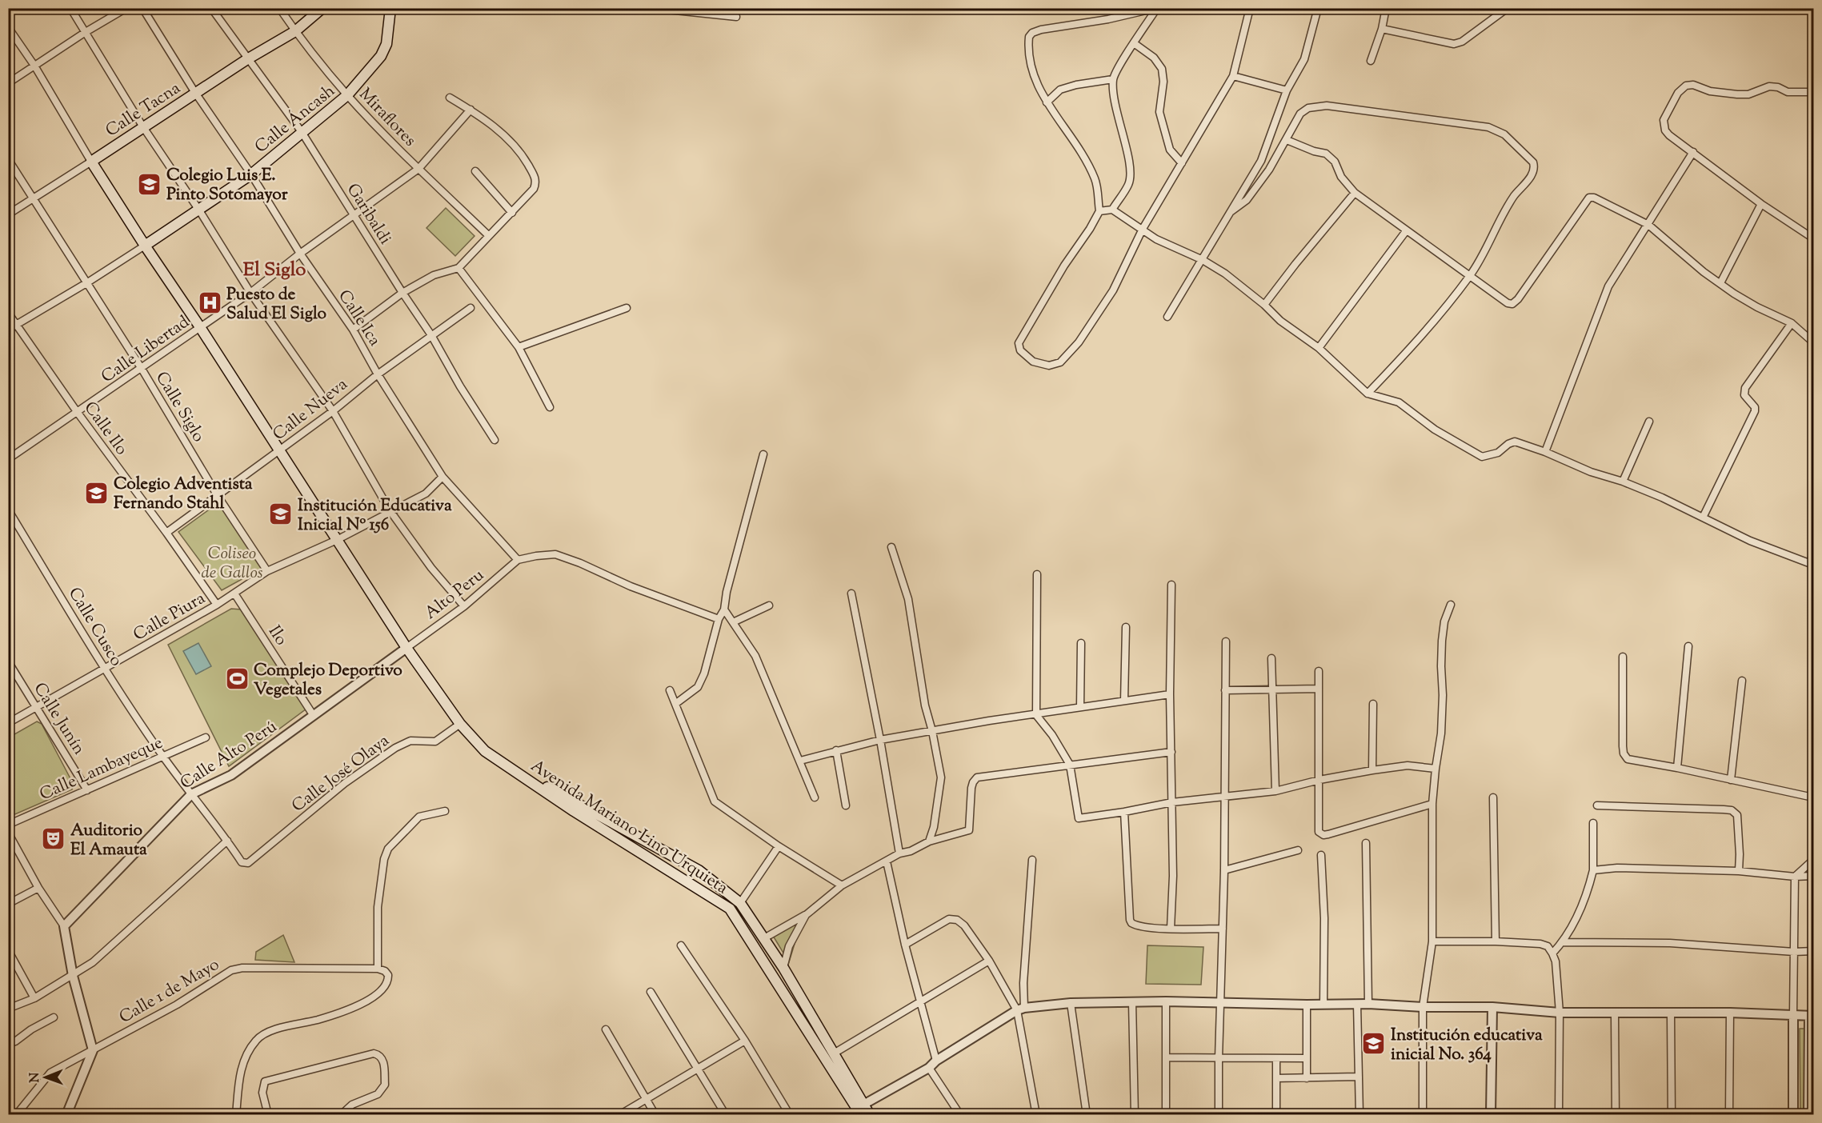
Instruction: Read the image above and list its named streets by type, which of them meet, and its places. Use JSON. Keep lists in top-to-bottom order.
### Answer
{
  "streets": {
    "main road": ["Calle Tacna", "Calle Áncash", "Avenida Mariano Lino Urquieta"],
    "street": [
      "Miraflores",
      "Garibaldi",
      "Calle Ica",
      "Calle Libertad",
      "Calle Siglo",
      "Calle Nueva",
      "Calle Ilo",
      "Alto Peru",
      "Calle Piura",
      "Calle Cusco",
      "Ilo",
      "Calle Junín",
      "Calle Alto Perú",
      "Calle Lambayeque",
      "Calle José Olaya",
      "Calle 1 de Mayo"
    ]
  },
  "crossings": [
    ["Calle Tacna", "Miraflores"],
    ["Calle Tacna", "Garibaldi"],
    ["Calle Tacna", "Calle Ica"],
    ["Calle Tacna", "Calle Siglo"],
    ["Miraflores", "Calle Áncash"],
    ["Miraflores", "Calle Libertad"],
    ["Calle Áncash", "Garibaldi"],
    ["Calle Áncash", "Calle Ica"],
    ["Calle Áncash", "Calle Siglo"],
    ["Calle Áncash", "Calle Ilo"],
    ["Garibaldi", "Calle Libertad"],
    ["Garibaldi", "Calle Nueva"],
    ["Calle Ica", "Calle Libertad"],
    ["Calle Ica", "Calle Nueva"],
    ["Calle Ica", "Alto Peru"],
    ["Calle Ica", "Calle Piura"],
    ["Calle Libertad", "Calle Siglo"],
    ["Calle Libertad", "Calle Ilo"],
    ["Calle Siglo", "Calle Nueva"],
    ["Calle Siglo", "Calle Piura"],
    ["Calle Nueva", "Calle Ilo"],
    ["Calle Ilo", "Calle Piura"],
    ["Alto Peru", "Calle Alto Perú"],
    ["Calle Piura", "Calle Cusco"],
    ["Calle Piura", "Ilo"],
    ["Calle Piura", "Calle Junín"],
    ["Calle Cusco", "Calle Alto Perú"],
    ["Calle Cusco", "Calle Lambayeque"],
    ["Calle Cusco", "Calle José Olaya"],
    ["Ilo", "Calle Alto Perú"],
    ["Calle Junín", "Calle Lambayeque"]
  ],
  "districts": ["El Siglo"],
  "parks": ["Coliseo de Gallos"],
  "places": {
    "school or university": [
      "Colegio Luis E. Pinto Sotomayor",
      "Colegio Adventista Fernando Stahl",
      "Institución Educativa Inicial Nº 156",
      "Institución educativa inicial No. 364"
    ],
    "hospital": ["Puesto de Salud El Siglo"],
    "sports": ["Complejo Deportivo Vegetales"],
    "theatre": ["Auditorio El Amauta"]
  },
  "north": "left"
}
